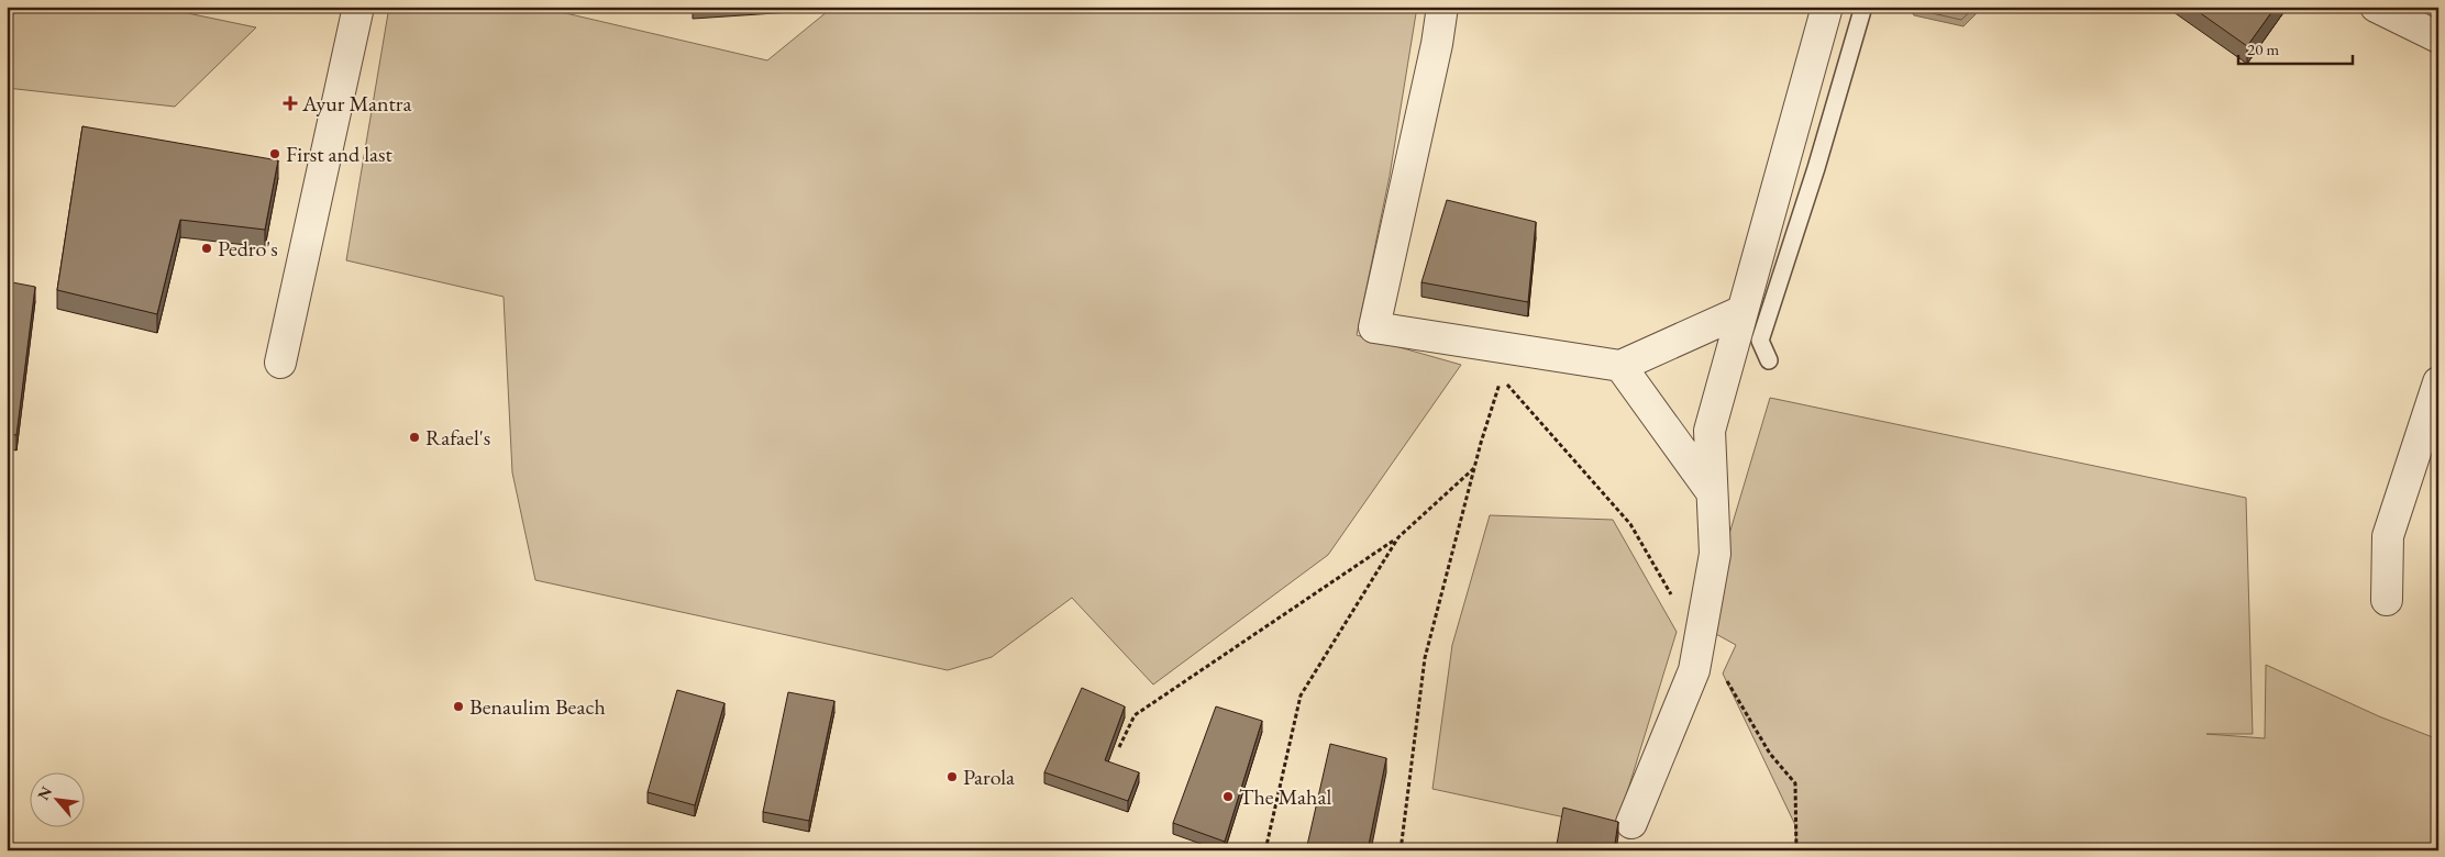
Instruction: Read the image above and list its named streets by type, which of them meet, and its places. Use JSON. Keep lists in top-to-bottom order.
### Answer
{
  "places": {
    "health": ["Ayur Mantra"],
    "other": [
      "First and last",
      "Pedro's",
      "Rafael's",
      "Benaulim Beach",
      "Parola",
      "The Mahal"
    ]
  },
  "scale_bar": "20 m",
  "north": "top left"
}
